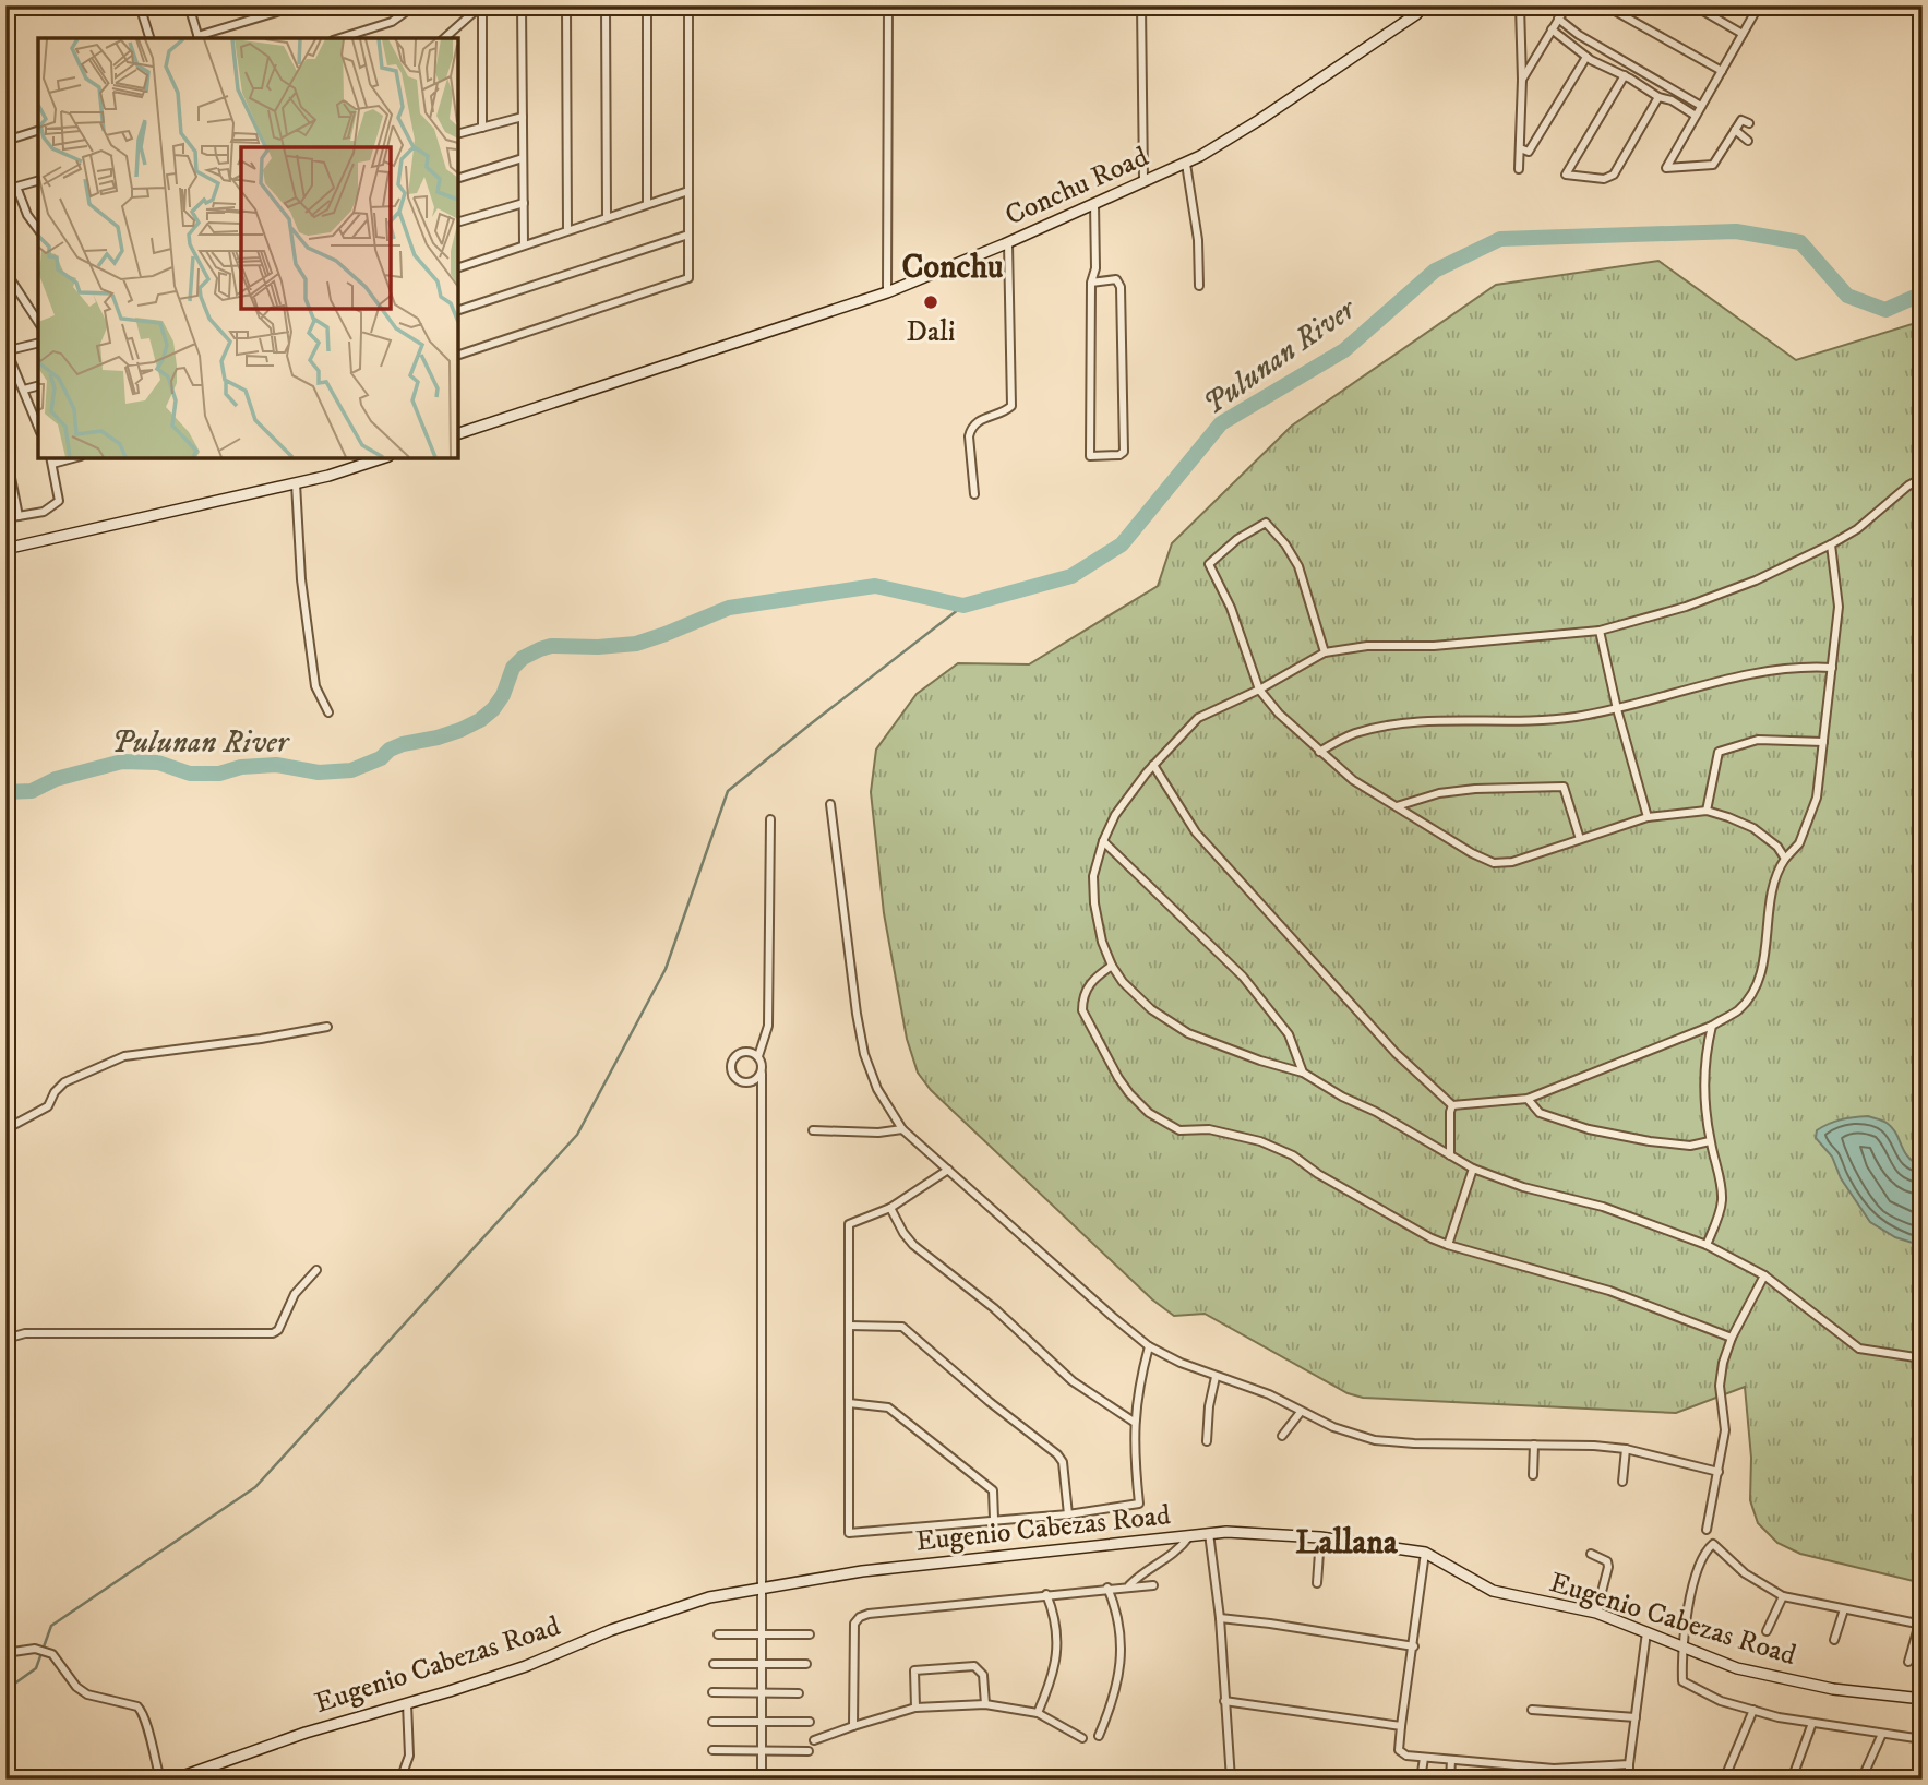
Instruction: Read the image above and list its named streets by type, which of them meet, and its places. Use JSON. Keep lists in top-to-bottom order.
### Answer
{
  "streets": {
    "street": ["Conchu Road", "Eugenio Cabezas Road"]
  },
  "districts": ["Conchu", "Lallana"],
  "water": ["Pulunan River"],
  "places": ["Dali"]
}
